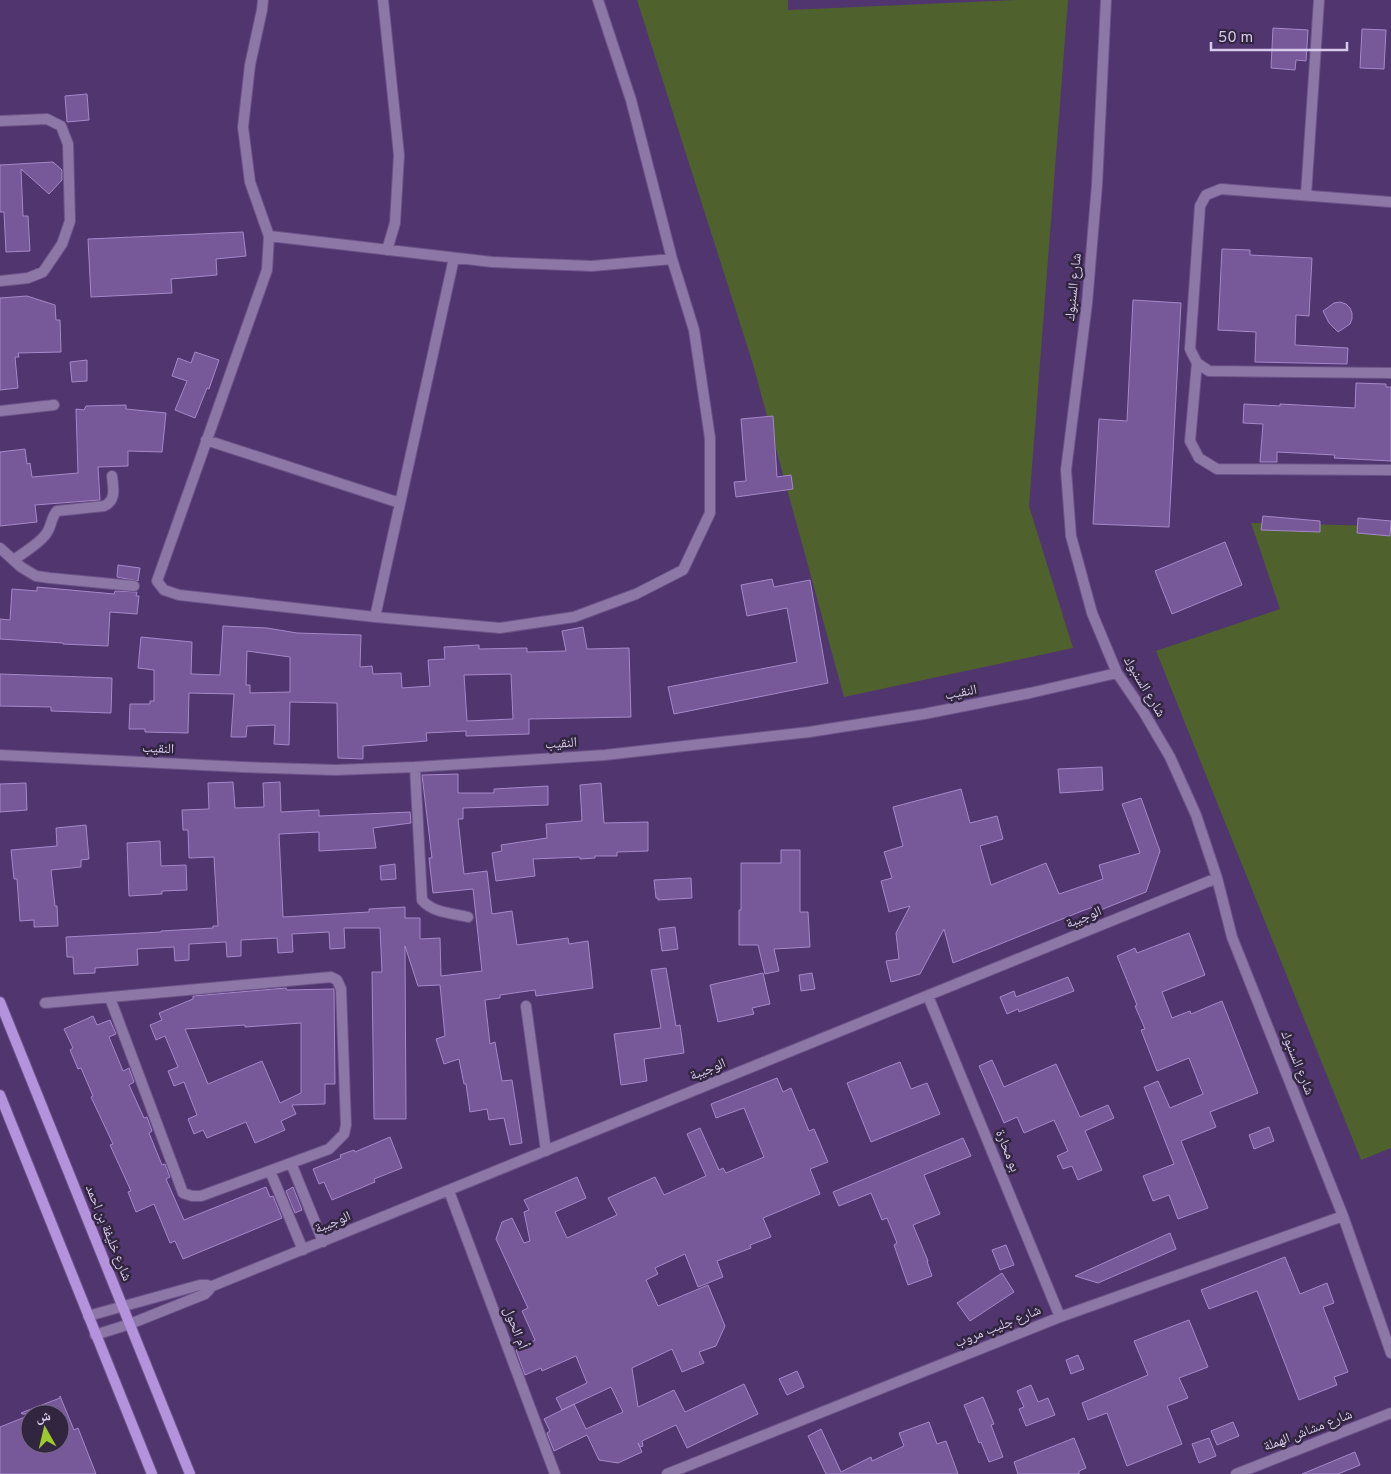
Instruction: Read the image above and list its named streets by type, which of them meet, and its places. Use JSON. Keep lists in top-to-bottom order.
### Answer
{
  "streets": {
    "street": [
      "شارع السنبوك",
      "النقيب",
      "الوجيبة",
      "بو محارة",
      "شارع خليفة بن احمد",
      "شارع جليب مروب",
      "أم الحول",
      "شارع مشاش الهملة"
    ]
  },
  "crossings": [
    ["شارع السنبوك", "النقيب"],
    ["شارع السنبوك", "الوجيبة"],
    ["شارع السنبوك", "شارع جليب مروب"],
    ["الوجيبة", "بو محارة"],
    ["الوجيبة", "أم الحول"],
    ["بو محارة", "شارع جليب مروب"]
  ],
  "scale_bar": "50 m",
  "north": "top"
}
